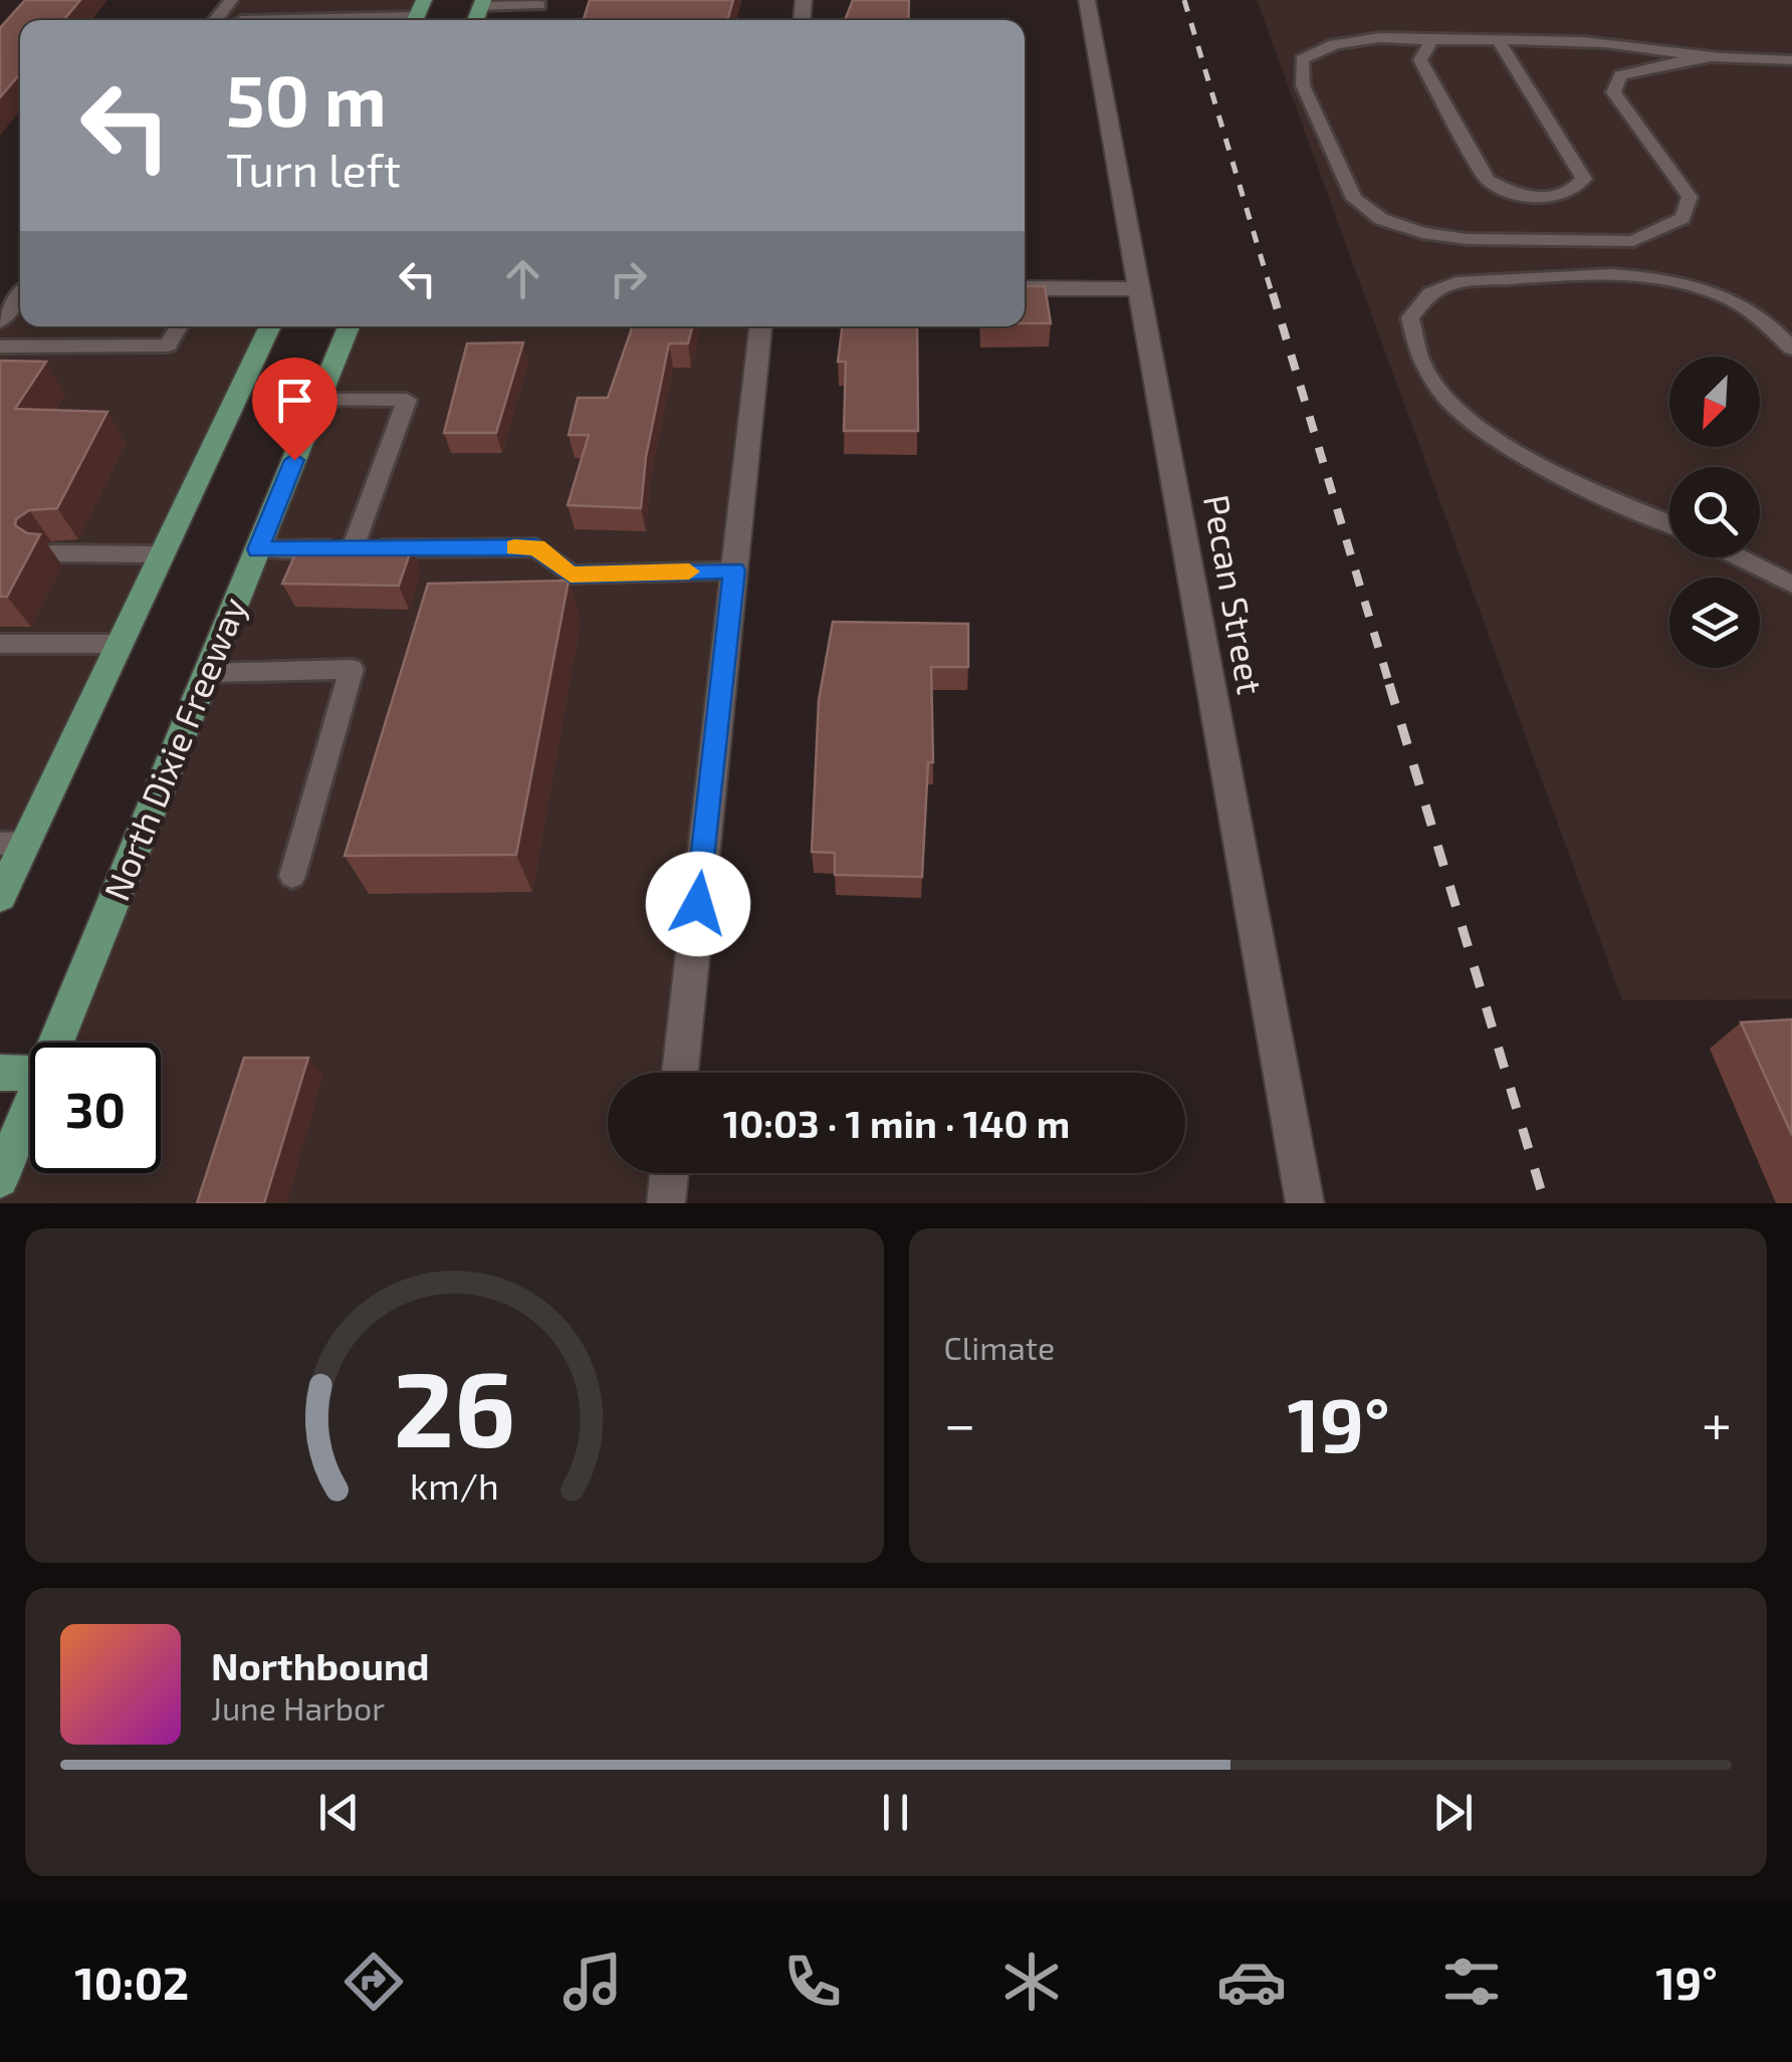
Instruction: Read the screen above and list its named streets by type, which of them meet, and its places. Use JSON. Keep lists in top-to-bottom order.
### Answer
{
  "streets": {
    "main road": ["North Dixie Freeway"],
    "street": ["Pecan Street"]
  },
  "north": "bottom left",
  "page": {
    "turn": ["50 m", "Turn left"],
    "limit": "30",
    "trip": "10:03 · 1 min · 140 m",
    "tile": "Climate",
    "heat": ["−", "19°", "+"],
    "song": ["Northbound", "June Harbor"],
    "tabs": ["10:02", "19°"],
    "gauge": ["26", "km/h"]
  }
}
